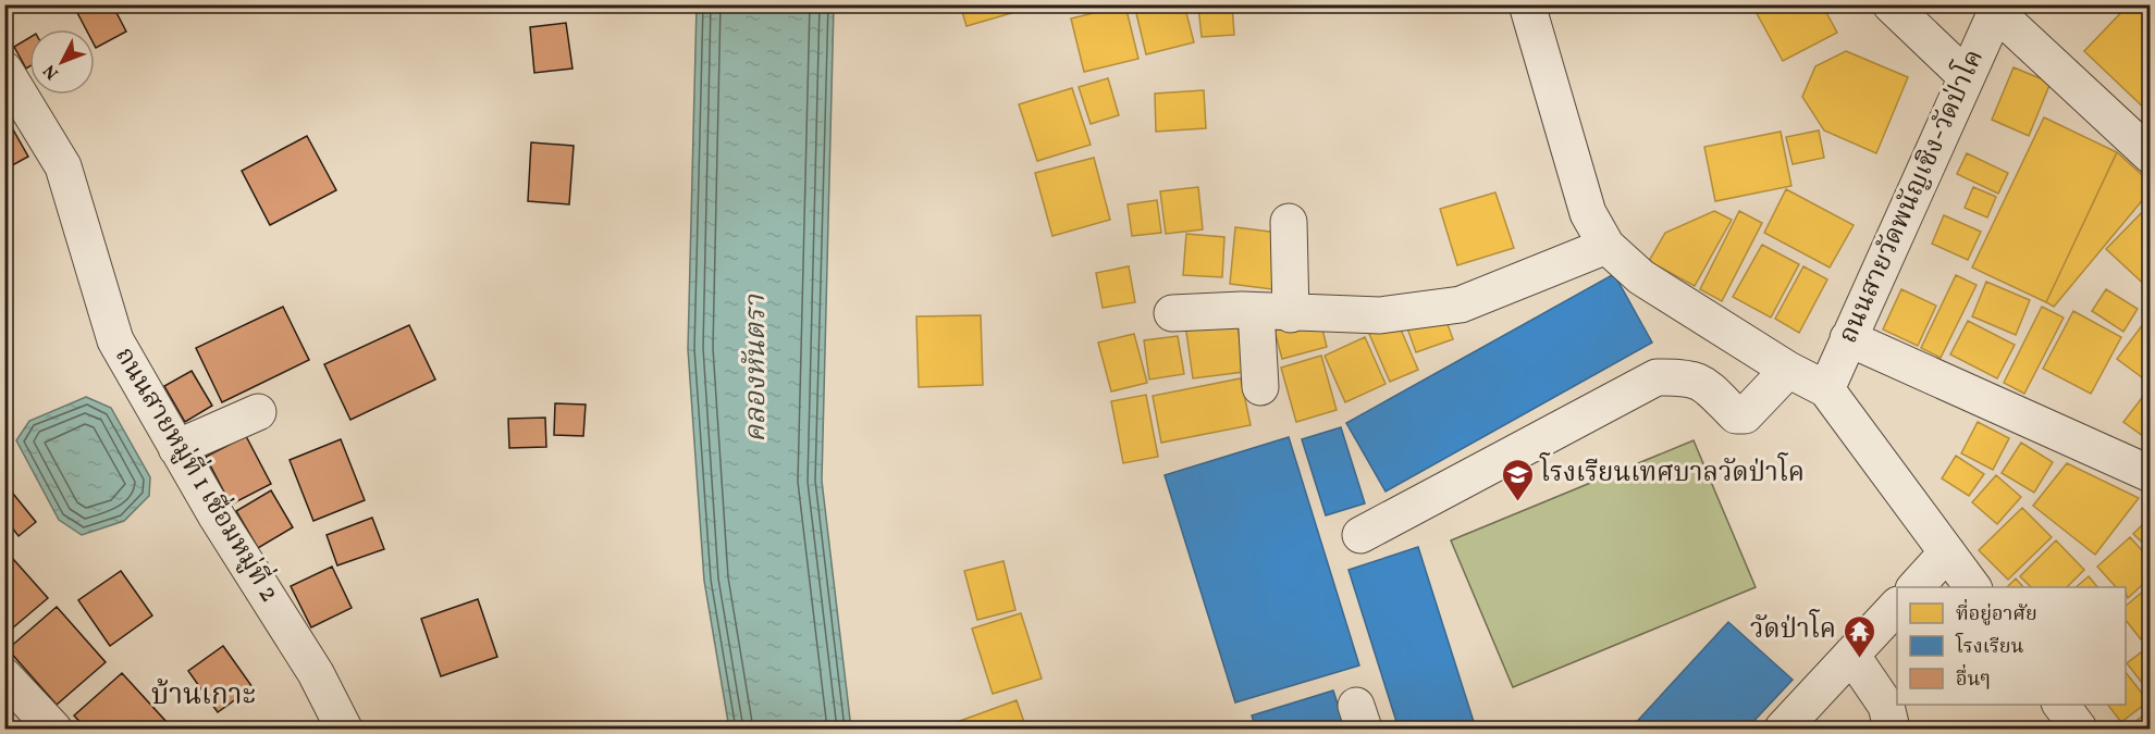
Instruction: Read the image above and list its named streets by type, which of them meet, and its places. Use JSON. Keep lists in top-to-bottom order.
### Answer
{
  "streets": {
    "street": ["ถนนสายวัดพนัญเชิง-วัดป่าโค", "ถนนสายหมู่ที่ 1 เชื่อมหมู่ที่ 2"]
  },
  "districts": ["บ้านเกาะ"],
  "water": ["คลองหันตรา"],
  "places": {
    "school or university": ["โรงเรียนเทศบาลวัดป่าโค"],
    "temple": ["วัดป่าโค"]
  },
  "legend": ["ที่อยู่อาศัย", "โรงเรียน", "อื่นๆ"],
  "north": "bottom left"
}
